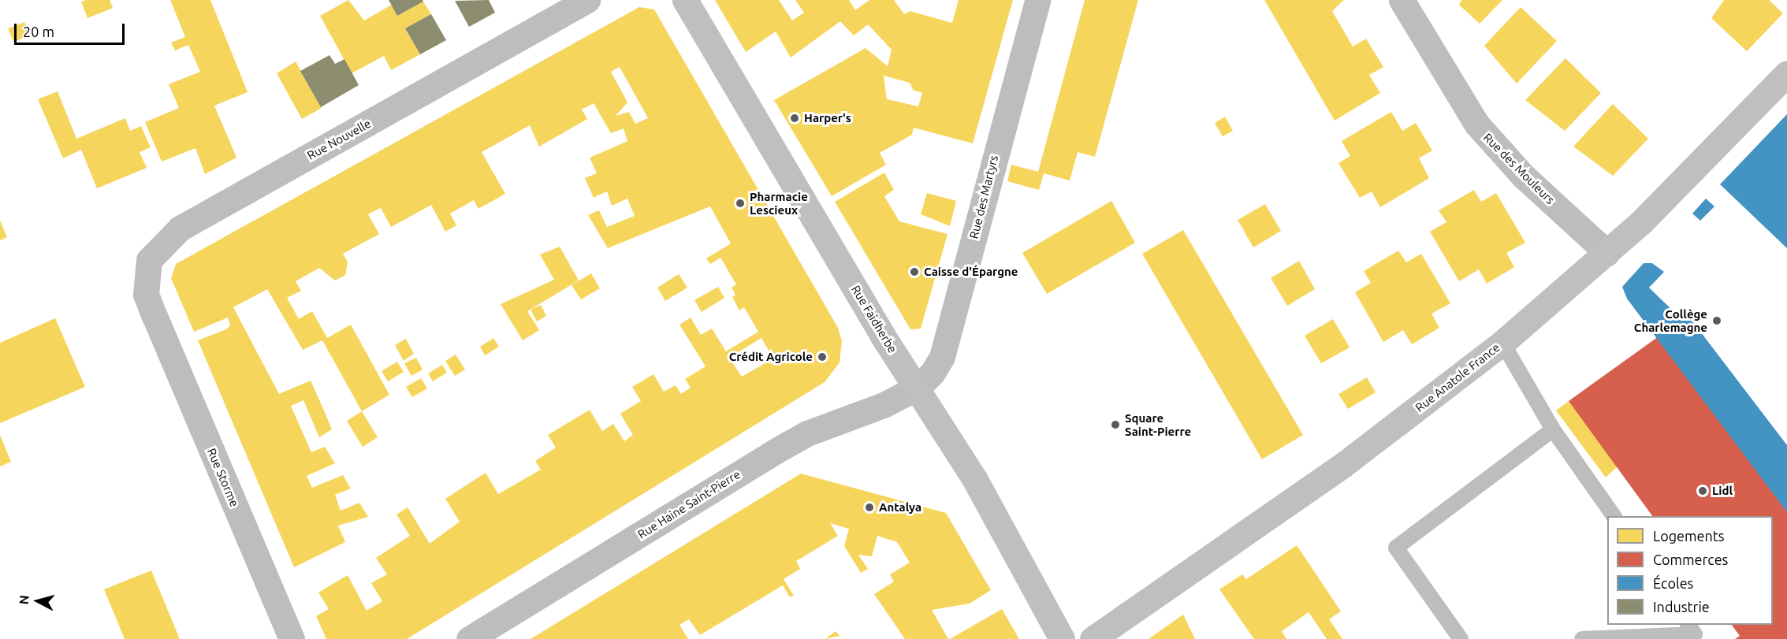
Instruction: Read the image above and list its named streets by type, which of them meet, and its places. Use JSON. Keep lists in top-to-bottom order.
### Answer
{
  "streets": {
    "street": [
      "Rue Nouvelle",
      "Rue des Mouleurs",
      "Rue des Martyrs",
      "Rue Faidherbe",
      "Rue Anatole France",
      "Rue Storme",
      "Rue Haine Saint-Pierre"
    ]
  },
  "crossings": [
    ["Rue Nouvelle", "Rue Storme"],
    ["Rue des Mouleurs", "Rue Anatole France"],
    ["Rue des Martyrs", "Rue Faidherbe"],
    ["Rue des Martyrs", "Rue Haine Saint-Pierre"],
    ["Rue Faidherbe", "Rue Haine Saint-Pierre"]
  ],
  "places": [
    "Harper's",
    "Pharmacie Lescieux",
    "Caisse d'Épargne",
    "Collège Charlemagne",
    "Crédit Agricole",
    "Square Saint-Pierre",
    "Lidl",
    "Antalya"
  ],
  "legend": [
    "Logements",
    "Commerces",
    "Écoles",
    "Industrie"
  ],
  "scale_bar": "20 m",
  "north": "left"
}
